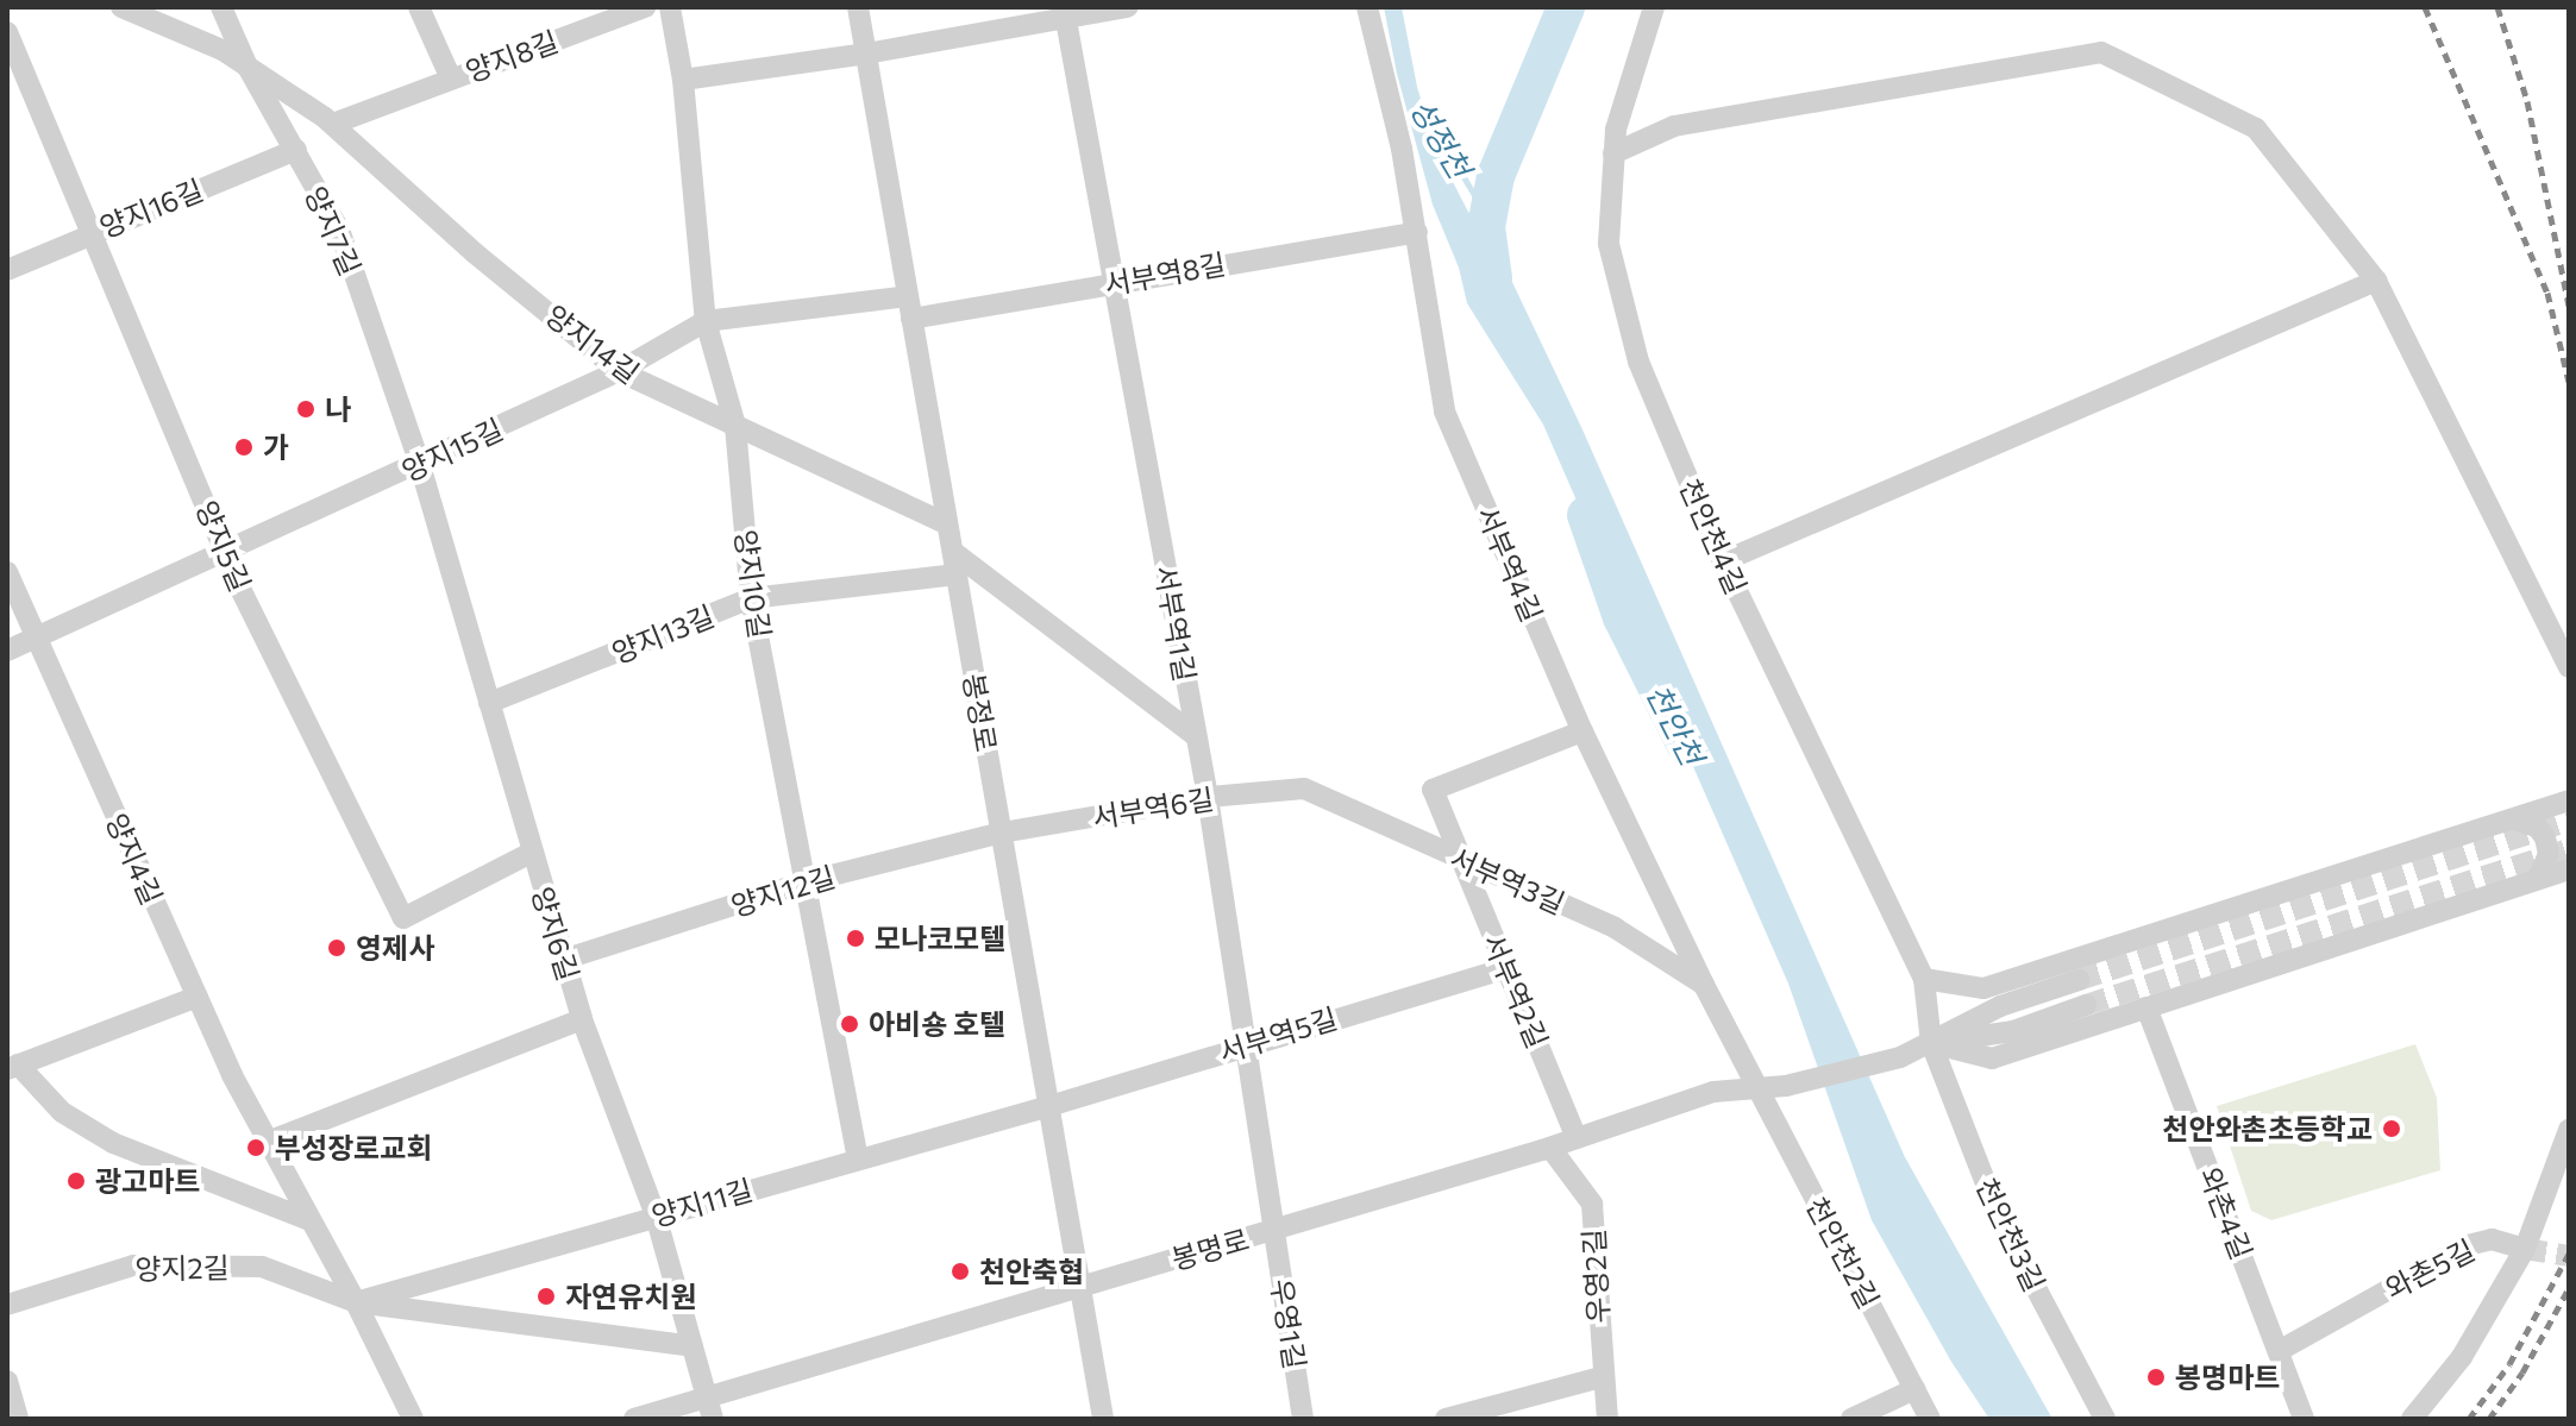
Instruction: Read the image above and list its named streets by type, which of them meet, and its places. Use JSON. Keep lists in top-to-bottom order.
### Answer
{
  "streets": {
    "street": [
      "양지8길",
      "양지16길",
      "양지7길",
      "서부역8길",
      "양지14길",
      "양지15길",
      "천안천4길",
      "양지5길",
      "서부역4길",
      "양지10길",
      "서부역1길",
      "양지13길",
      "봉정로",
      "서부역6길",
      "양지4길",
      "서부역3길",
      "양지12길",
      "양지6길",
      "서부역2길",
      "서부역5길",
      "양지11길",
      "와촌4길",
      "천안천3길",
      "봉명로",
      "천안천2길",
      "양지2길",
      "와촌5길",
      "우영2길",
      "우영1길"
    ]
  },
  "crossings": [
    ["양지16길", "양지7길"],
    ["양지16길", "양지5길"],
    ["양지7길", "양지14길"],
    ["양지7길", "양지15길"],
    ["양지7길", "양지6길"],
    ["서부역8길", "서부역4길"],
    ["서부역8길", "서부역1길"],
    ["서부역8길", "봉정로"],
    ["양지14길", "양지15길"],
    ["양지14길", "양지10길"],
    ["양지14길", "봉정로"],
    ["양지15길", "양지5길"],
    ["양지15길", "양지10길"],
    ["양지15길", "봉정로"],
    ["양지15길", "양지4길"],
    ["양지15길", "양지6길"],
    ["천안천4길", "천안천3길"],
    ["천안천4길", "봉명로"],
    ["양지5길", "양지6길"],
    ["서부역4길", "서부역3길"],
    ["서부역4길", "서부역2길"],
    ["서부역4길", "봉명로"],
    ["서부역4길", "천안천2길"],
    ["양지10길", "양지13길"],
    ["양지10길", "양지12길"],
    ["양지10길", "양지11길"],
    ["서부역1길", "서부역6길"],
    ["서부역1길", "서부역5길"],
    ["서부역1길", "봉명로"],
    ["서부역1길", "우영1길"],
    ["양지13길", "봉정로"],
    ["양지13길", "양지6길"],
    ["봉정로", "서부역6길"],
    ["봉정로", "양지12길"],
    ["봉정로", "서부역5길"],
    ["봉정로", "양지11길"],
    ["봉정로", "봉명로"],
    ["서부역6길", "서부역3길"],
    ["서부역6길", "양지12길"],
    ["양지4길", "양지11길"],
    ["양지4길", "양지2길"],
    ["서부역3길", "서부역2길"],
    ["양지12길", "양지6길"],
    ["양지6길", "양지11길"],
    ["양지6길", "봉명로"],
    ["서부역2길", "서부역5길"],
    ["서부역2길", "봉명로"],
    ["서부역5길", "양지11길"],
    ["양지11길", "양지2길"],
    ["와촌4길", "와촌5길"],
    ["천안천3길", "봉명로"],
    ["봉명로", "천안천2길"],
    ["봉명로", "우영2길"],
    ["봉명로", "우영1길"]
  ],
  "water": ["성정천", "천안천"],
  "places": [
    "나",
    "가",
    "모나코모텔",
    "영제사",
    "아비숑 호텔",
    "천안와촌초등학교",
    "부성장로교회",
    "광고마트",
    "천안축협",
    "자연유치원",
    "봉명마트"
  ]
}
